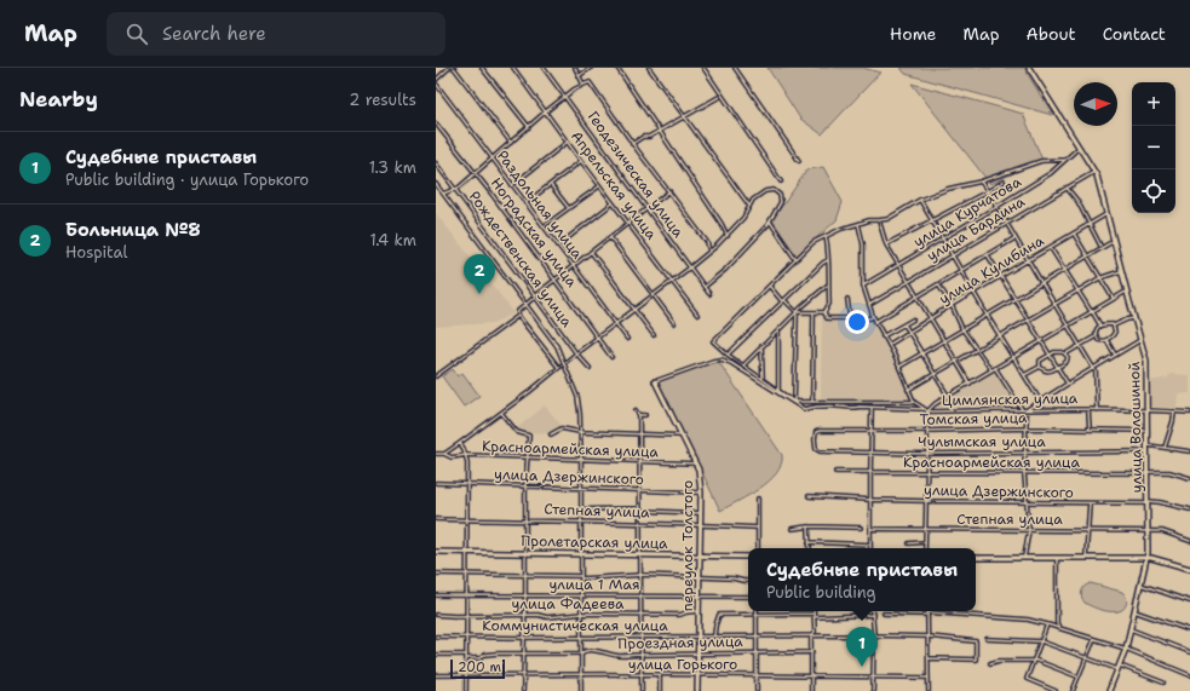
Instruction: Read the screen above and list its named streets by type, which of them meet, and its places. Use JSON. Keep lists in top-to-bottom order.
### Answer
{
  "streets": {
    "street": [
      "Геодезическая улица",
      "Апрельская улица",
      "Раздольная улица",
      "улица Курчатова",
      "улица Бардина",
      "Ноградская улица",
      "Рождественская улица",
      "улица Кулибина",
      "Цимлянская улица",
      "Томская улица",
      "улица Волошиной",
      "Чулымская улица",
      "Красноармейская улица",
      "улица Дзержинского",
      "Степная улица",
      "Пролетарская улица",
      "переулок Толстого",
      "улица 1 Мая",
      "улица Фадеева",
      "Коммунистическая улица",
      "Проездная улица",
      "улица Горького"
    ]
  },
  "crossings": [
    ["улица Курчатова", "улица Волошиной"],
    ["улица Бардина", "улица Волошиной"],
    ["улица Кулибина", "улица Волошиной"],
    ["Цимлянская улица", "улица Волошиной"],
    ["Цимлянская улица", "переулок Толстого"],
    ["Томская улица", "улица Волошиной"],
    ["Томская улица", "Чулымская улица"],
    ["улица Волошиной", "Чулымская улица"],
    ["улица Волошиной", "Красноармейская улица"],
    ["улица Волошиной", "улица Дзержинского"],
    ["улица Волошиной", "Степная улица"],
    ["Красноармейская улица", "переулок Толстого"],
    ["улица Дзержинского", "переулок Толстого"],
    ["Степная улица", "переулок Толстого"],
    ["Пролетарская улица", "переулок Толстого"],
    ["переулок Толстого", "улица 1 Мая"],
    ["переулок Толстого", "улица Фадеева"],
    ["переулок Толстого", "Коммунистическая улица"],
    ["переулок Толстого", "Проездная улица"],
    ["переулок Толстого", "улица Горького"]
  ],
  "scale_bar": "200 m",
  "north": "right",
  "page": {
    "header": "Map",
    "search": "Search here",
    "nav": [
      "Home",
      "Map",
      "About",
      "Contact"
    ],
    "heading": ["Nearby", "2 results"],
    "map_buttons": ["+", "−"],
    "list": [
      {
        "mark": "1",
        "name": "Судебные приставы",
        "note": "Public building · улица Горького",
        "value": "1.3 km"
      },
      {
        "mark": "2",
        "name": "Больница №8",
        "note": "Hospital",
        "value": "1.4 km"
      }
    ],
    "pins": ["2", "1"],
    "popup": ["Судебные приставы", "Public building"],
    "scale": "200 m"
  }
}
